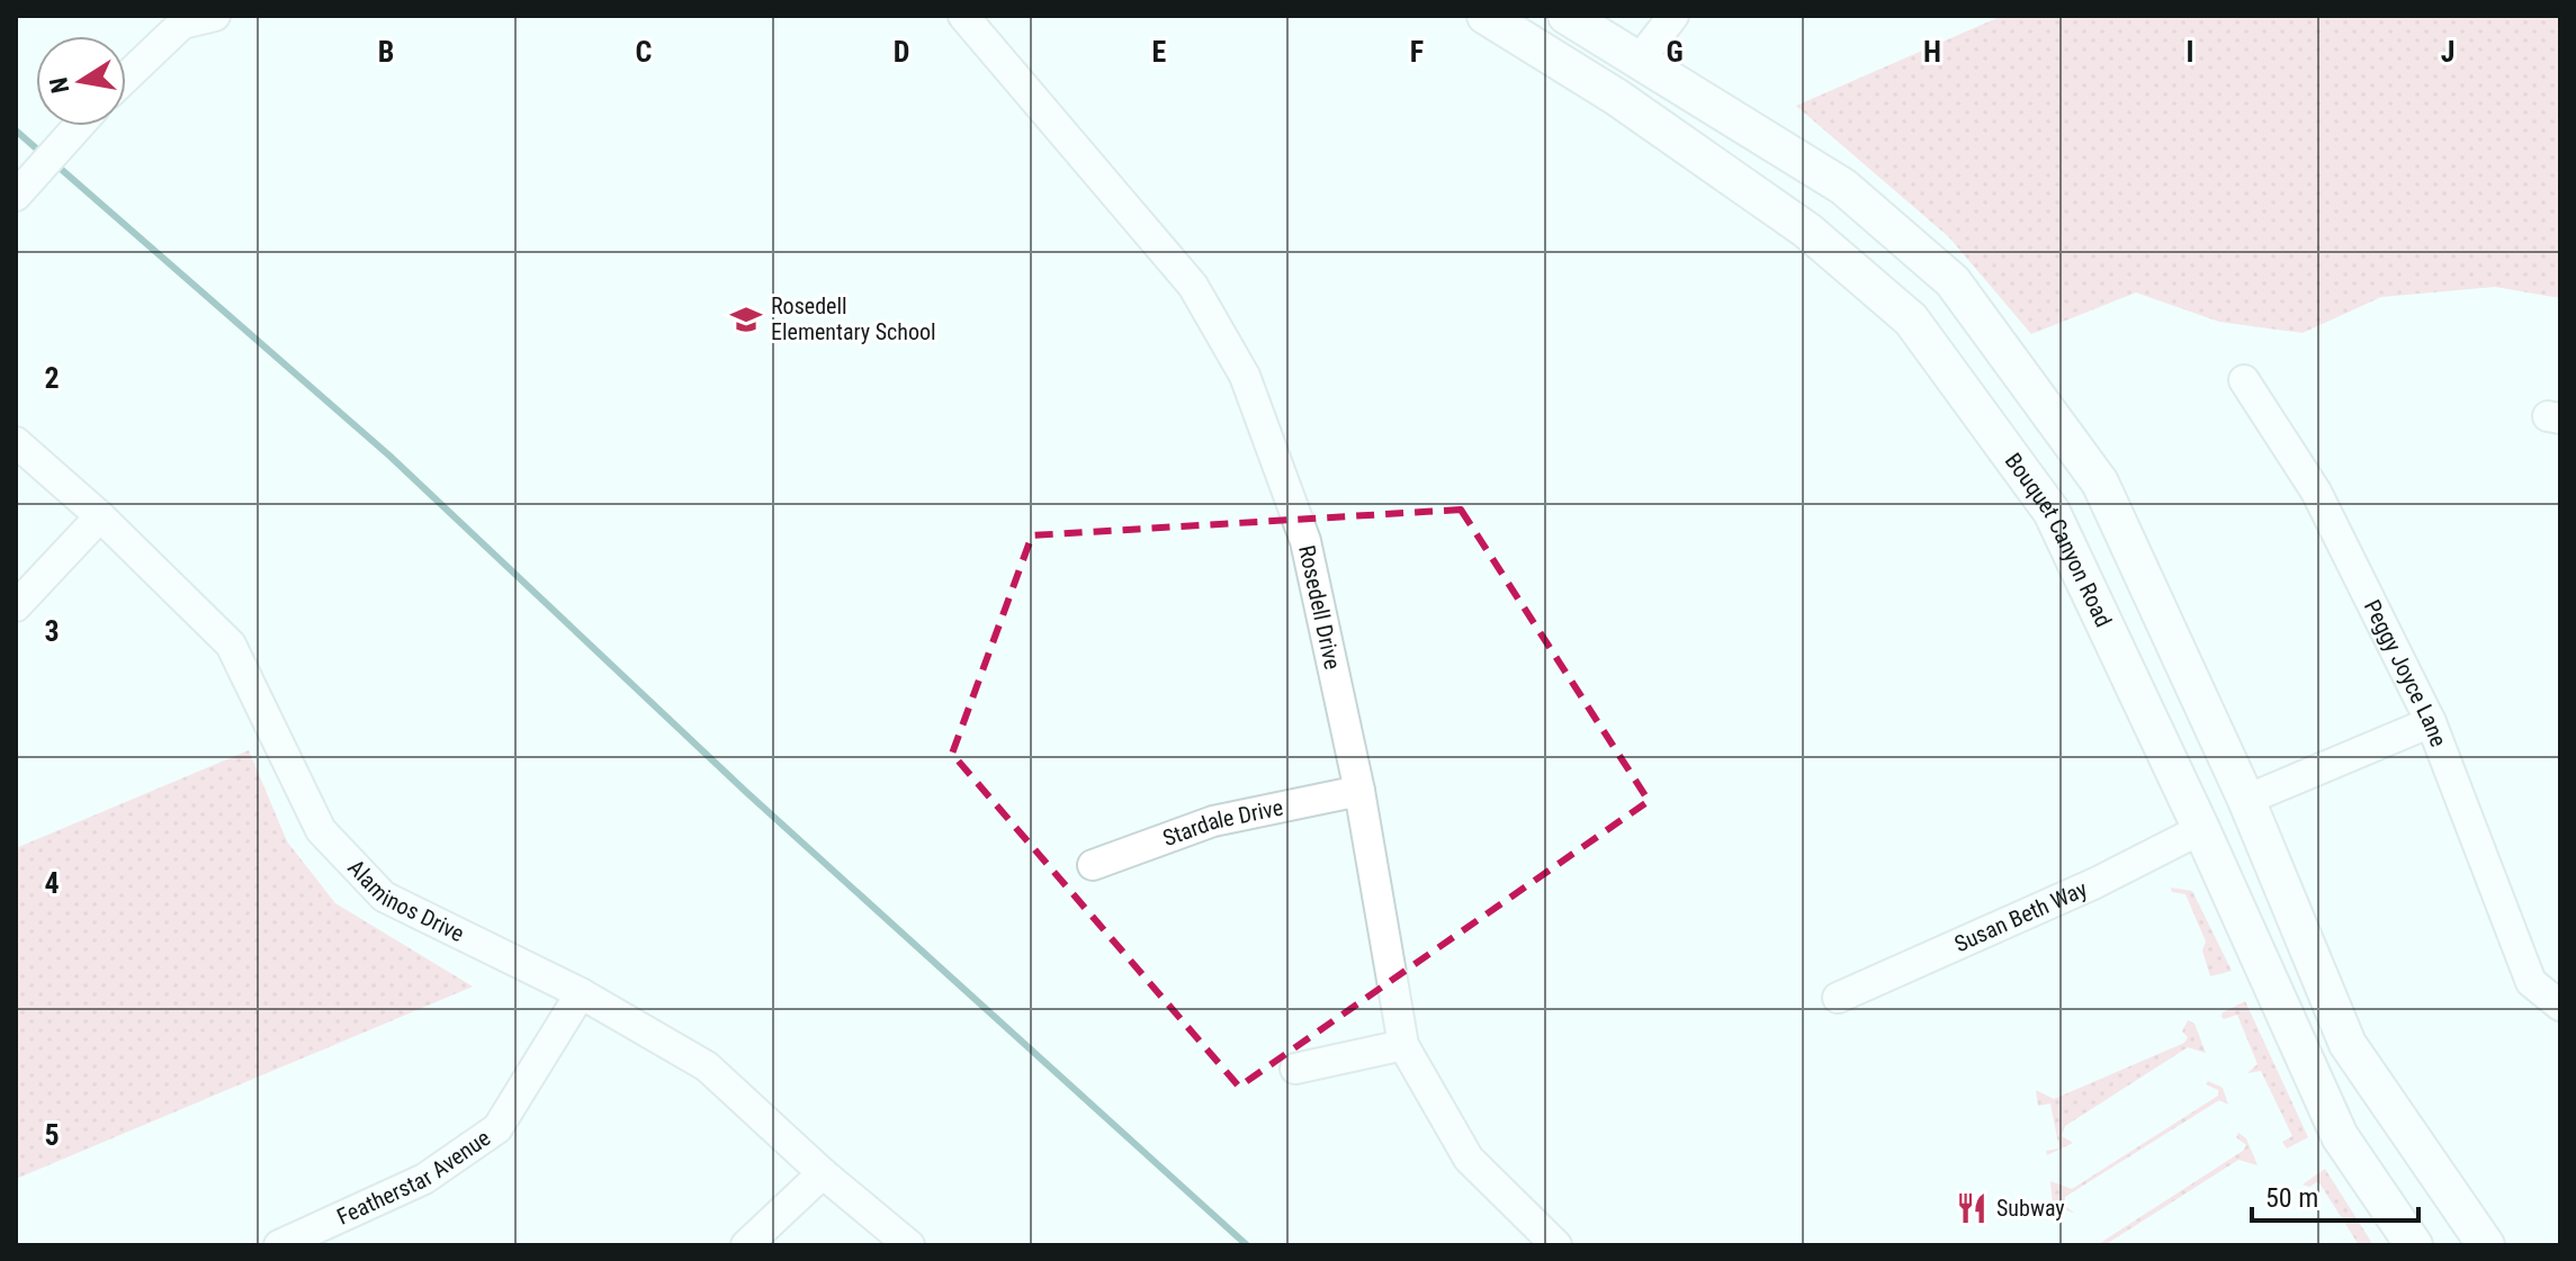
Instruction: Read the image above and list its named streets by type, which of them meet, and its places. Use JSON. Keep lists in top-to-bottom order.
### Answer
{
  "streets": {
    "main road": ["Bouquet Canyon Road"],
    "street": [
      "Rosedell Drive",
      "Peggy Joyce Lane",
      "Stardale Drive",
      "Alaminos Drive",
      "Susan Beth Way",
      "Featherstar Avenue"
    ]
  },
  "crossings": [
    ["Bouquet Canyon Road", "Susan Beth Way"],
    ["Rosedell Drive", "Stardale Drive"],
    ["Alaminos Drive", "Featherstar Avenue"]
  ],
  "places": {
    "school or university": ["Rosedell Elementary School"],
    "restaurant": ["Subway"]
  },
  "scale_bar": "50 m",
  "north": "left",
  "grid": {
    "columns": [
      "B",
      "C",
      "D",
      "E",
      "F",
      "G",
      "H",
      "I",
      "J"
    ],
    "rows": [
      "2",
      "3",
      "4",
      "5"
    ]
  }
}
